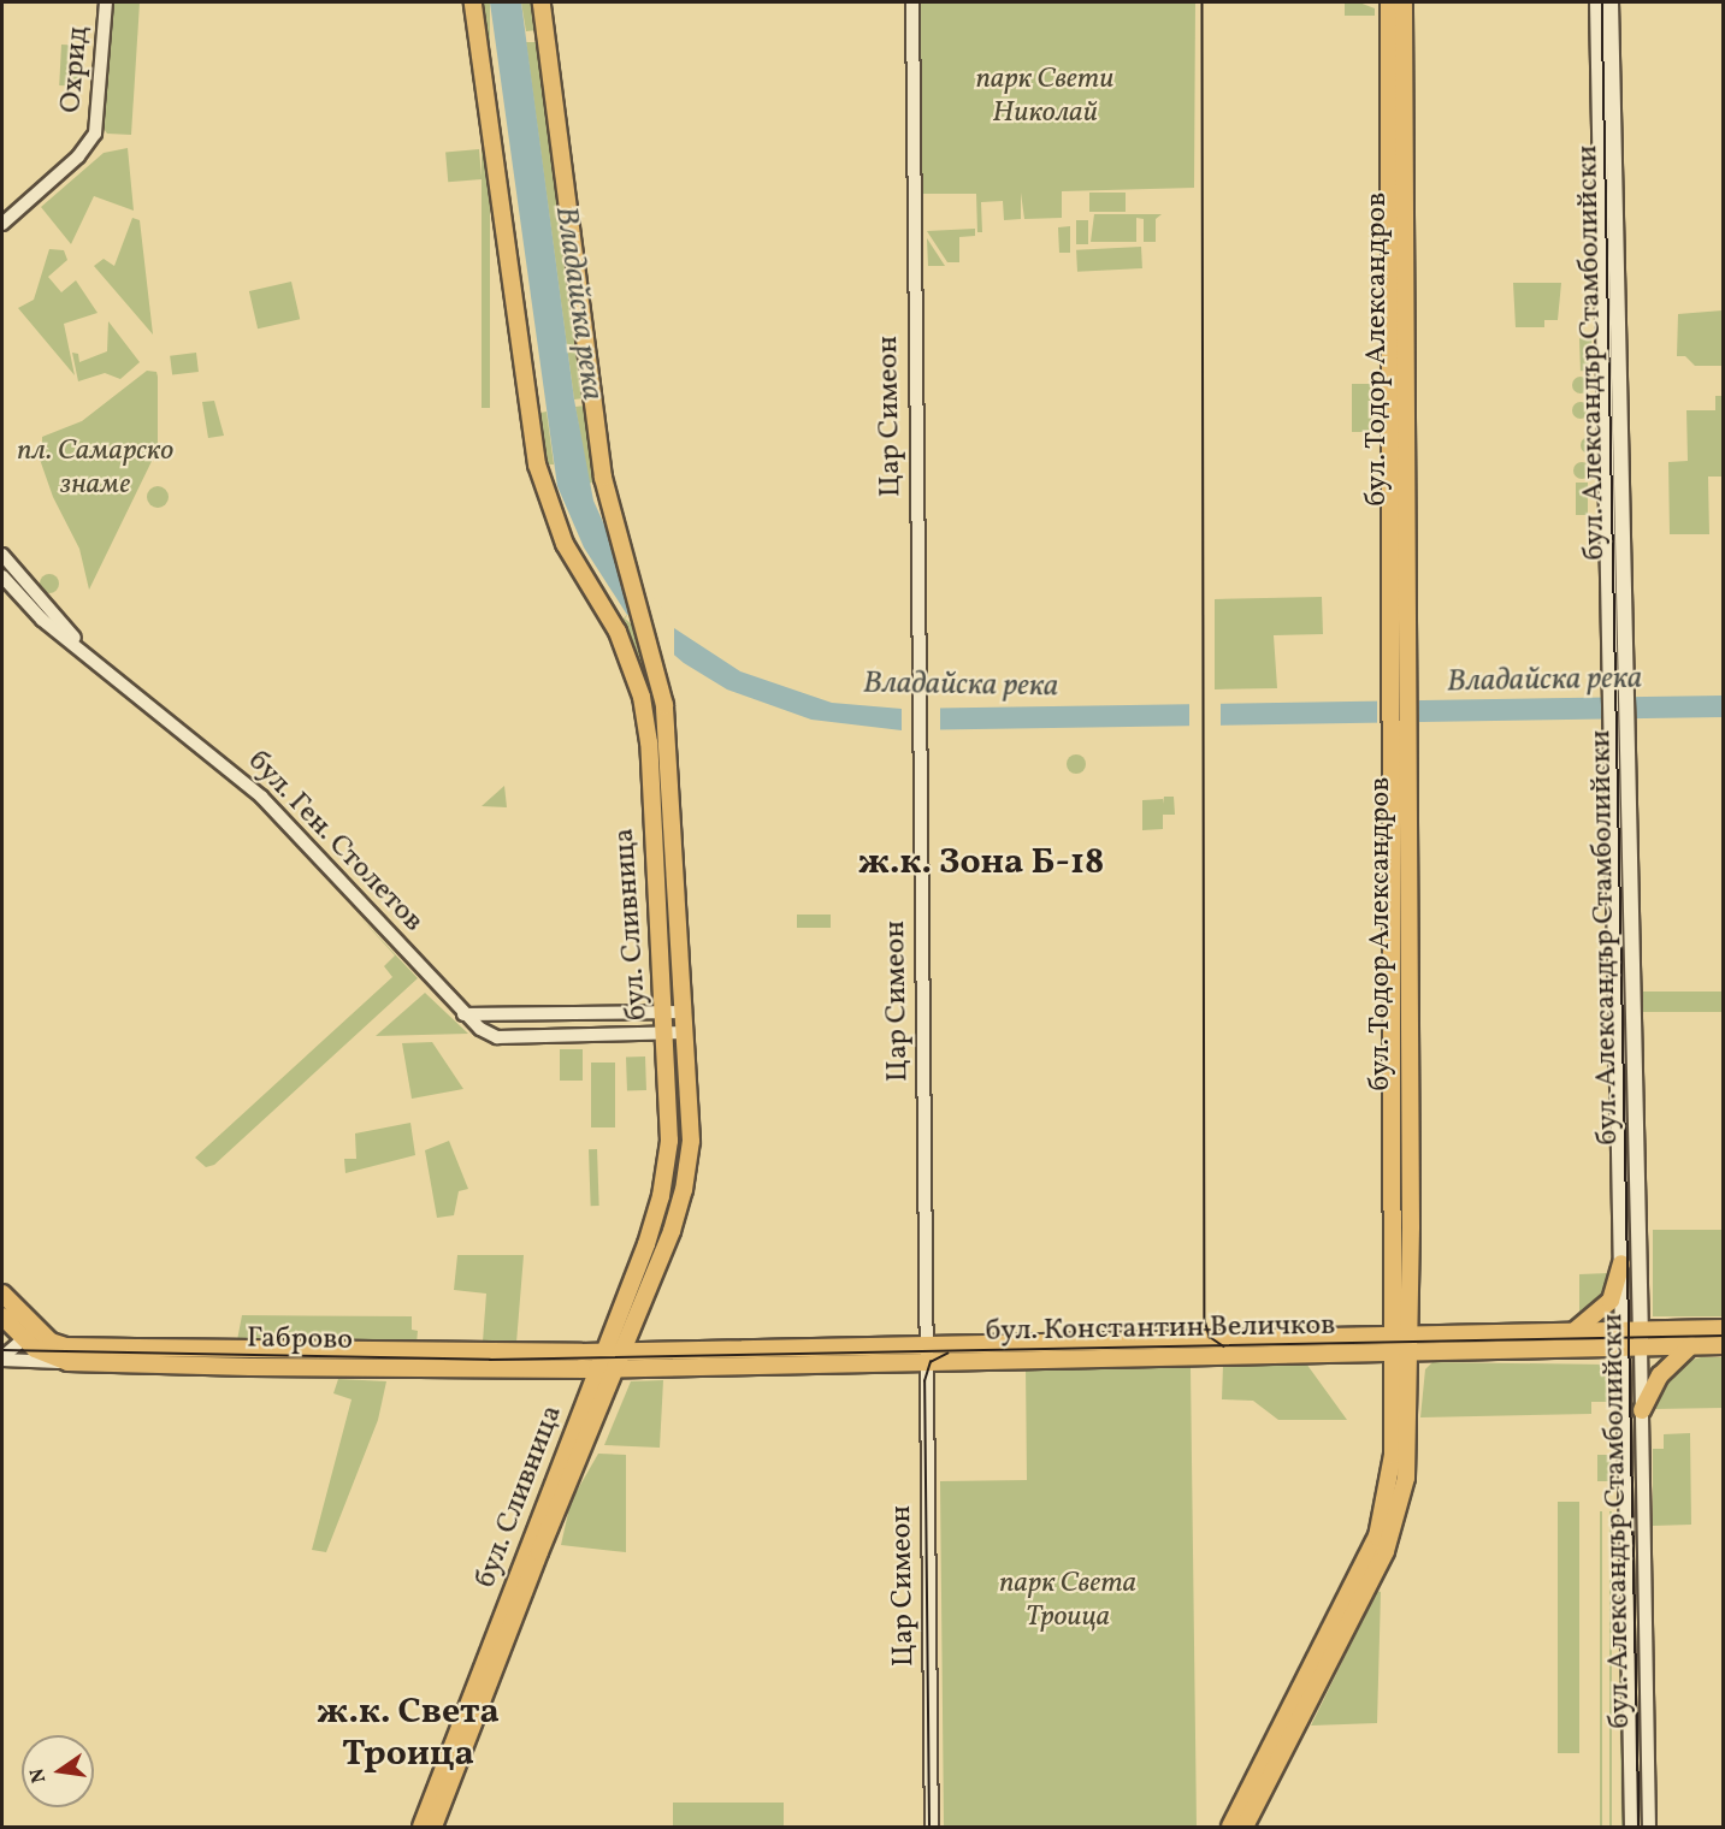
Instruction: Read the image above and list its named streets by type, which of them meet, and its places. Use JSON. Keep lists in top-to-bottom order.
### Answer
{
  "streets": {
    "main road": [
      "бул. Тодор Александров",
      "бул. Александър Стамболийски",
      "бул. Сливница",
      "бул. Константин Величков",
      "Габрово"
    ],
    "street": ["Охрид", "Цар Симеон", "бул. Ген. Столетов"]
  },
  "crossings": [
    ["бул. Тодор Александров", "бул. Константин Величков"],
    ["бул. Александър Стамболийски", "бул. Константин Величков"],
    ["Цар Симеон", "бул. Константин Величков"],
    ["бул. Ген. Столетов", "бул. Сливница"],
    ["бул. Сливница", "бул. Константин Величков"],
    ["бул. Сливница", "Габрово"],
    ["бул. Константин Величков", "Габрово"]
  ],
  "districts": ["ж.к. Зона Б-18", "ж.к. Света Троица"],
  "water": ["Владайска река"],
  "parks": ["парк Свети Николай", "пл. Самарско знаме", "парк Света Троица"],
  "north": "left"
}
